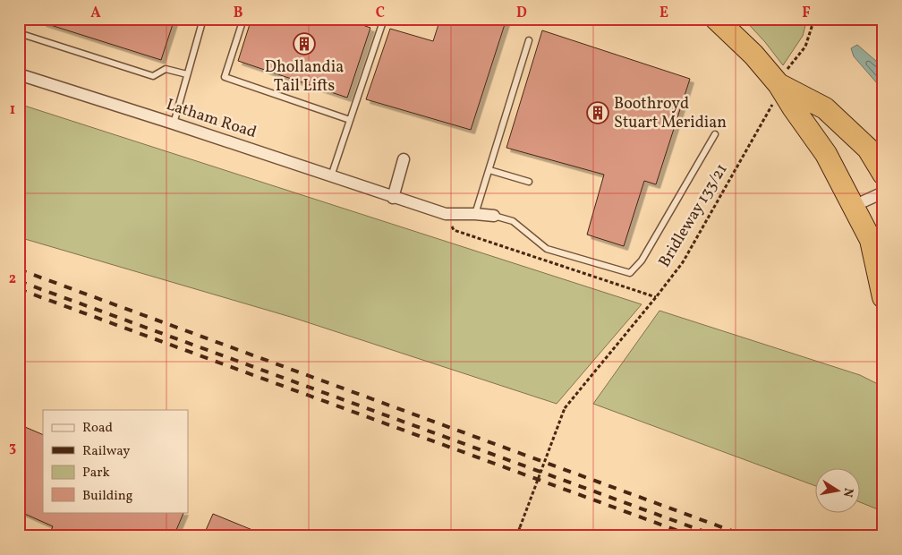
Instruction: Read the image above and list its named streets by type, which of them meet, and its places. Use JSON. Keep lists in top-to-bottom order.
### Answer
{
  "streets": {
    "street": ["Latham Road"],
    "path": ["Bridleway 133/21"]
  },
  "places": {
    "building": ["Dhollandia Tail Lifts", "Boothroyd Stuart Meridian"]
  },
  "legend": [
    "Road",
    "Railway",
    "Park",
    "Building"
  ],
  "north": "right",
  "grid": {
    "columns": [
      "A",
      "B",
      "C",
      "D",
      "E",
      "F"
    ],
    "rows": ["1", "2", "3"]
  }
}
